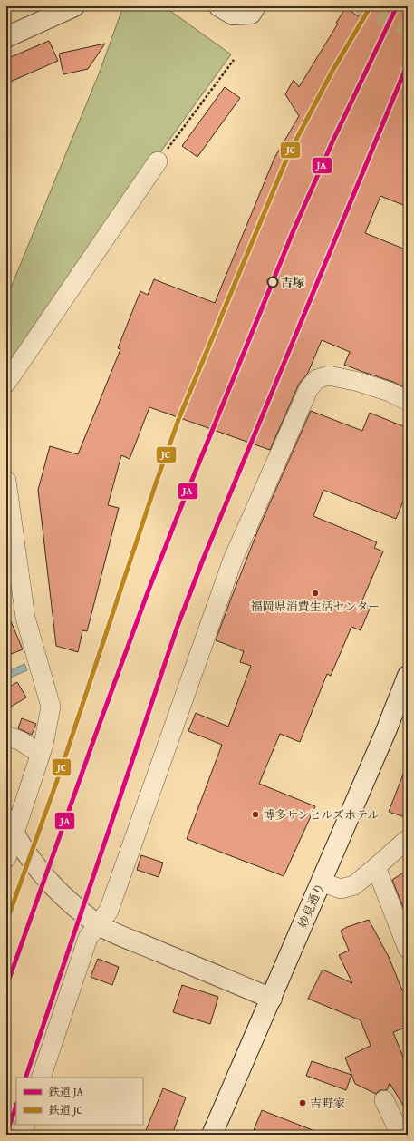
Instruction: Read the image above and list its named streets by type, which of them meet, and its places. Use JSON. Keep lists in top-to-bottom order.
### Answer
{
  "streets": {
    "main road": ["妙見通り"]
  },
  "places": [
    "吉塚",
    "福岡県消費生活センター",
    "博多サンヒルズホテル",
    "吉野家"
  ],
  "lines": ["rail line JA", "rail line JC"],
  "legend": ["鉄道 JA", "鉄道 JC"]
}
